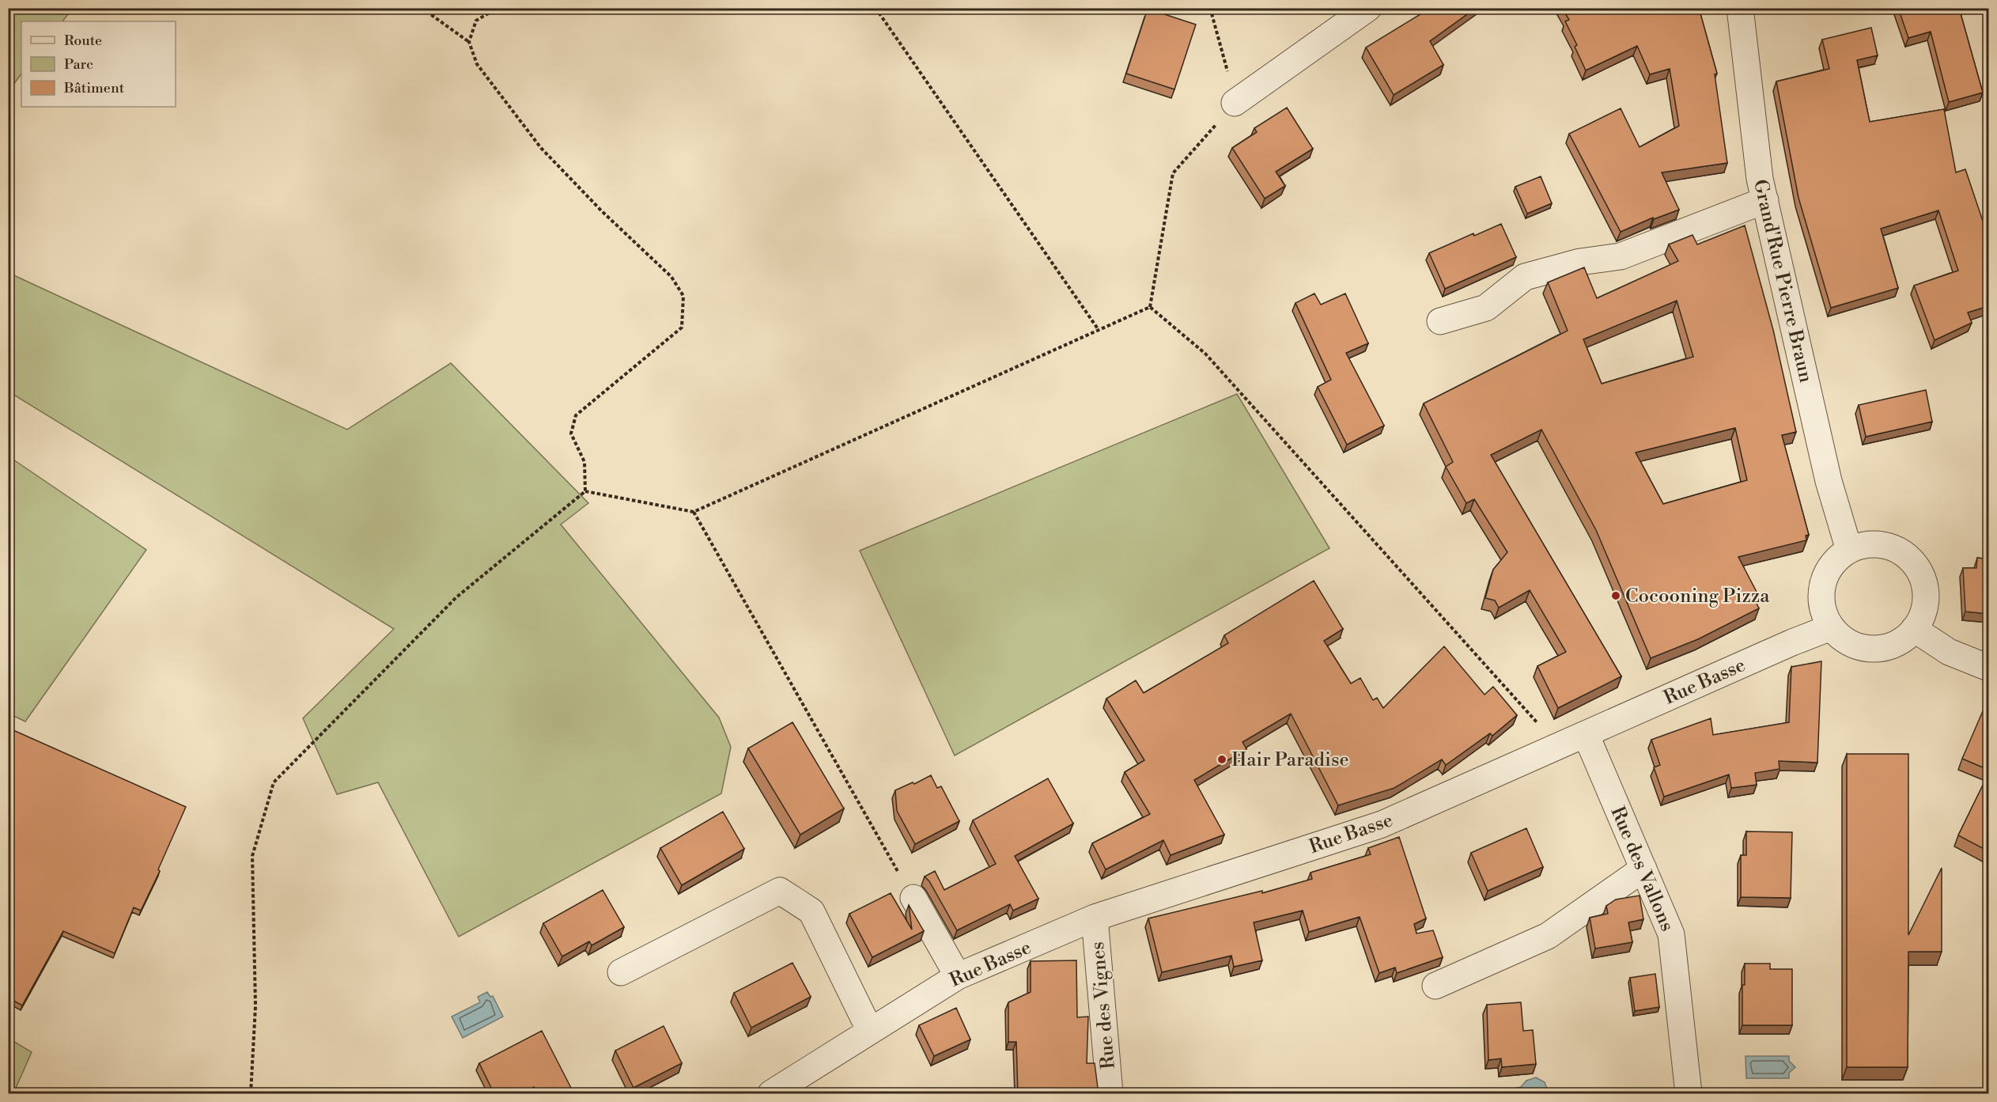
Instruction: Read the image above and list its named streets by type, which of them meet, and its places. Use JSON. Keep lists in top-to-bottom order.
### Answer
{
  "streets": {
    "street": [
      "Grand'Rue Pierre Braun",
      "Rue Basse",
      "Rue des Vallons",
      "Rue des Vignes"
    ]
  },
  "crossings": [
    ["Grand'Rue Pierre Braun", "Rue Basse"],
    ["Rue Basse", "Rue des Vallons"],
    ["Rue Basse", "Rue des Vignes"]
  ],
  "places": ["Cocooning Pizza", "Hair Paradise"],
  "legend": ["Route", "Parc", "Bâtiment"]
}
